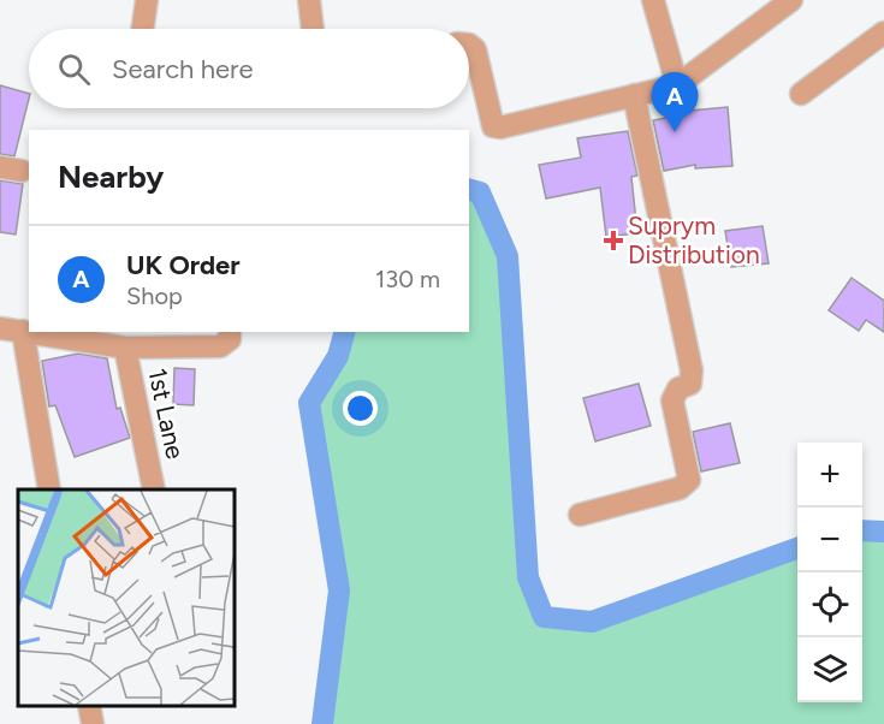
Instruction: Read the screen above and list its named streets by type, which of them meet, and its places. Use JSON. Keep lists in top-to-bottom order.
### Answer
{
  "streets": {
    "street": ["1st Lane"]
  },
  "places": {
    "health": ["Suprym Distribution"]
  },
  "page": {
    "search": "Search here",
    "pins": "A",
    "heading": "Nearby",
    "list": [
      {
        "mark": "A",
        "name": "UK Order",
        "note": "Shop",
        "value": "130 m"
      }
    ],
    "map_buttons": ["+", "−"]
  }
}
